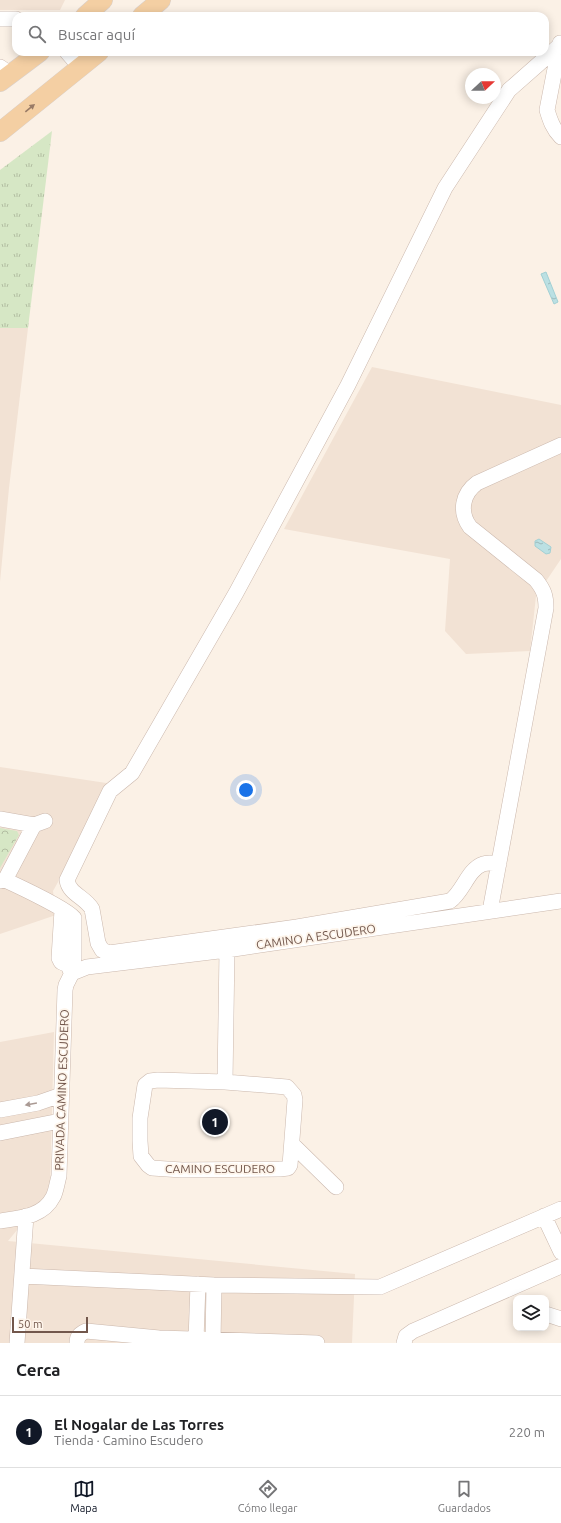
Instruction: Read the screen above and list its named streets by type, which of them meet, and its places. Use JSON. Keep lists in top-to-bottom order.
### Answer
{
  "streets": {
    "street": ["CAMINO A ESCUDERO", "PRIVADA CAMINO ESCUDERO", "CAMINO ESCUDERO"]
  },
  "crossings": [
    ["CAMINO A ESCUDERO", "PRIVADA CAMINO ESCUDERO"]
  ],
  "scale_bar": "50 m",
  "north": "right",
  "page": {
    "search": "Buscar aquí",
    "pins": "1",
    "scale": "50 m",
    "heading": "Cerca",
    "list": [
      {
        "mark": "1",
        "name": "El Nogalar de Las Torres",
        "note": "Tienda · Camino Escudero",
        "value": "220 m"
      }
    ],
    "nav": ["Mapa", "Cómo llegar", "Guardados"]
  }
}
